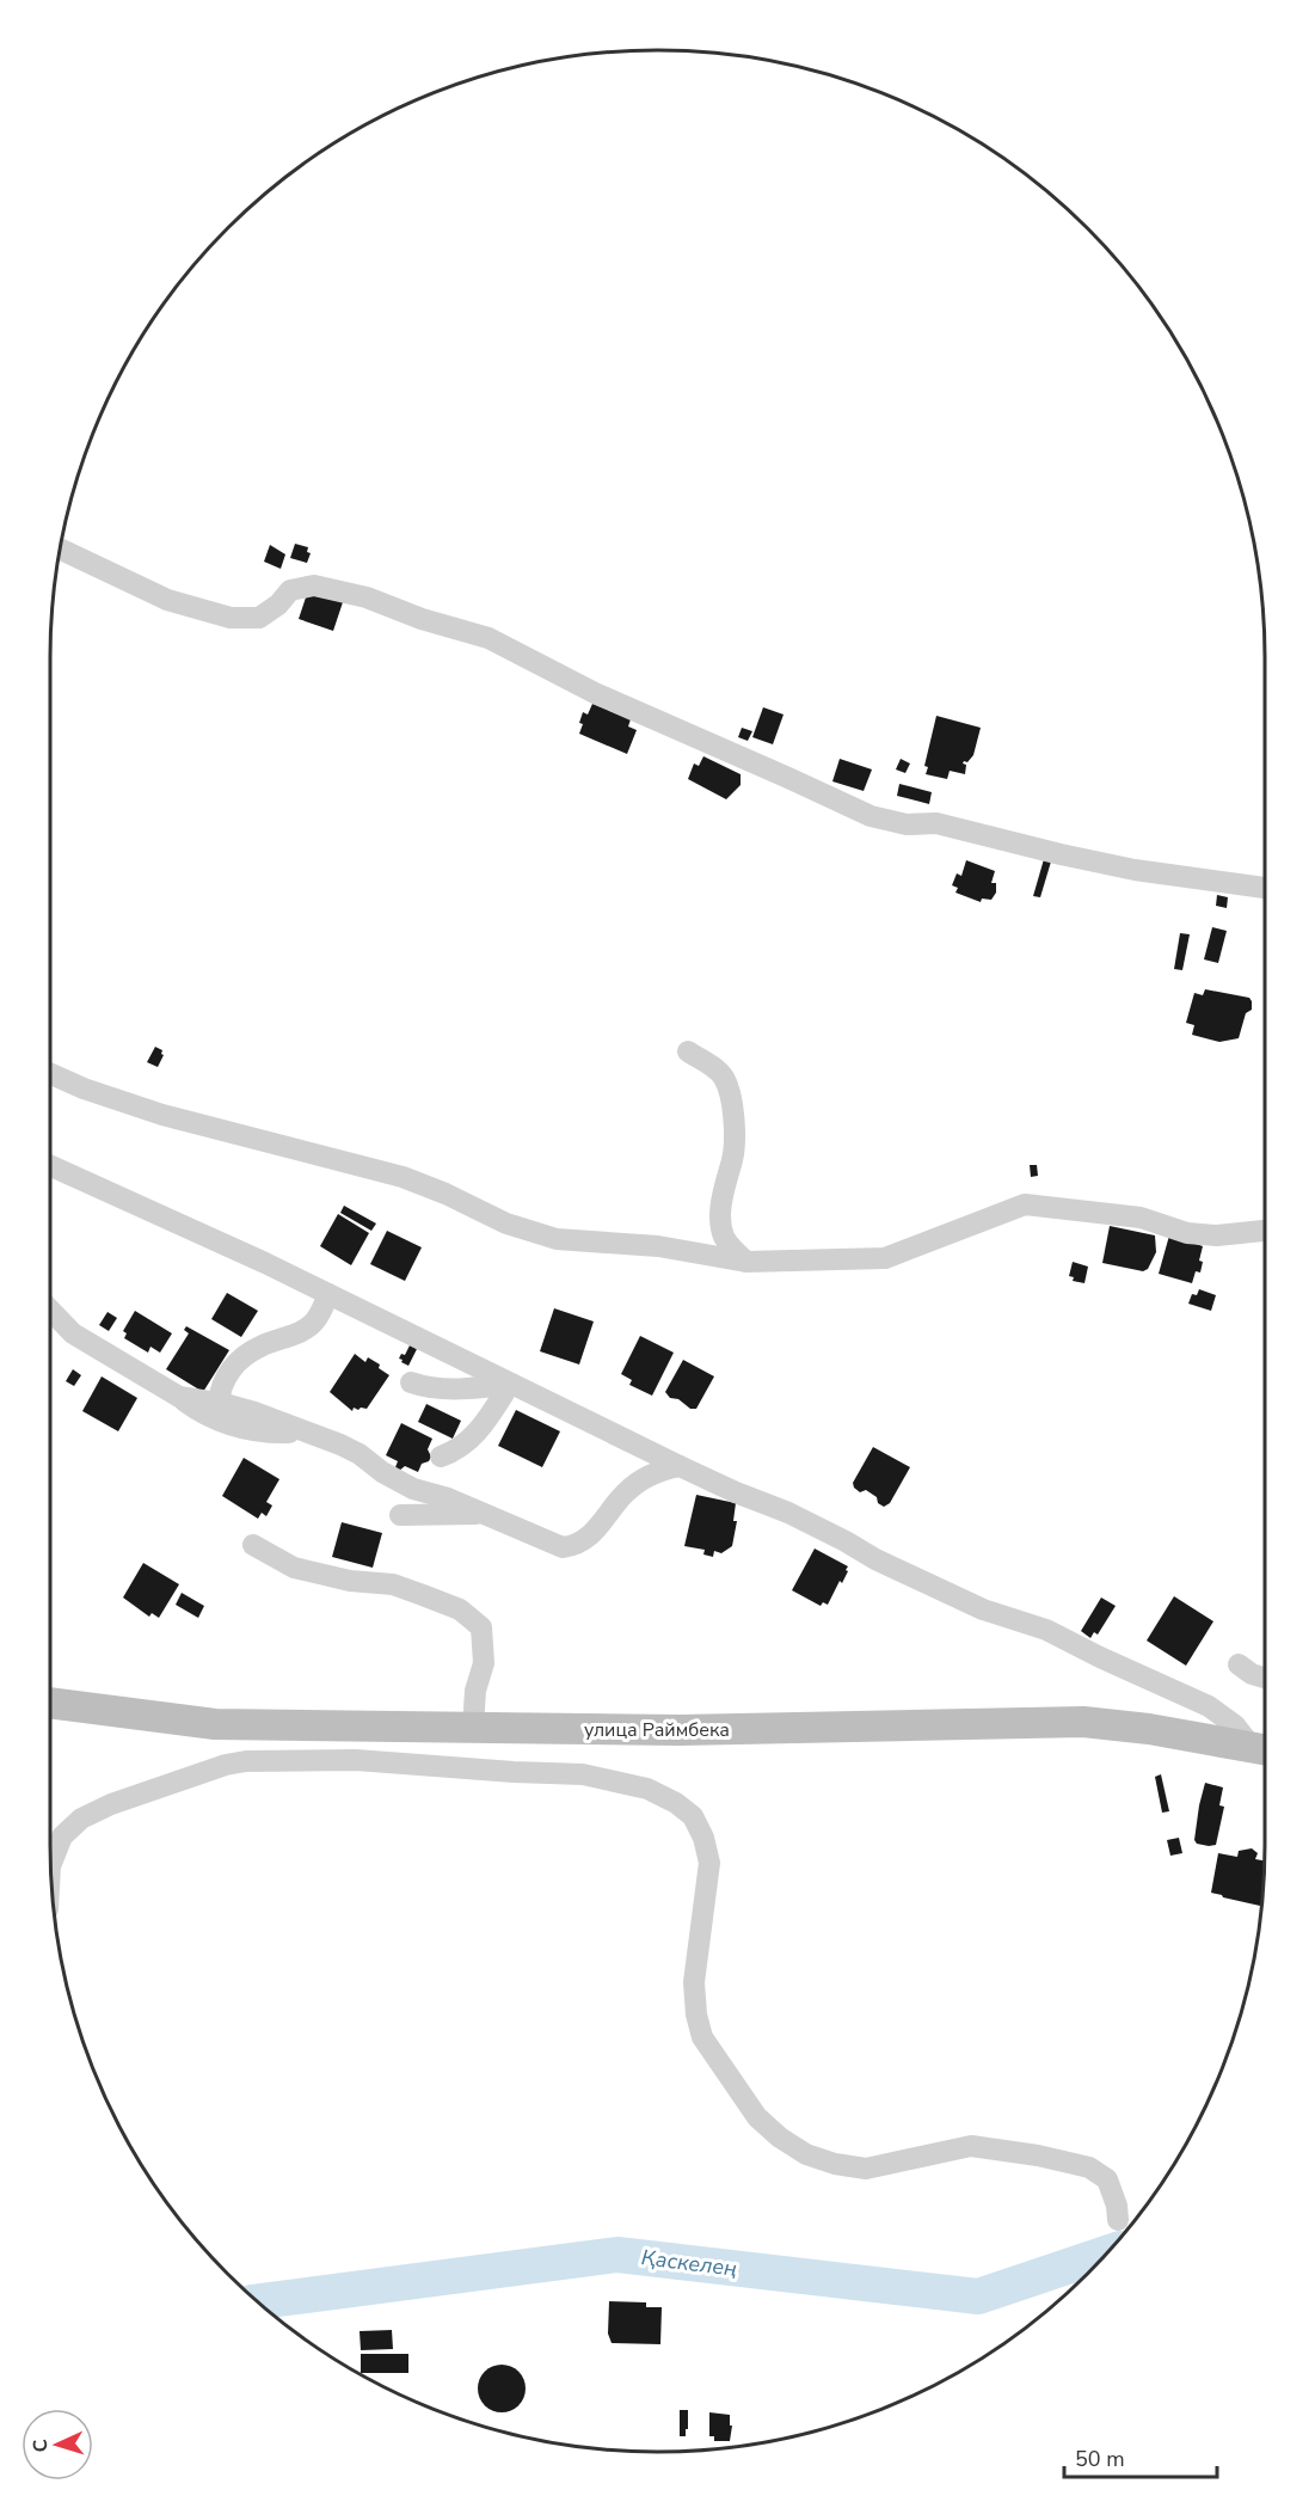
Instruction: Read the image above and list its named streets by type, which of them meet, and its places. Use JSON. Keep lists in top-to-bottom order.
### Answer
{
  "streets": {
    "street": ["улица Раймбека"]
  },
  "water": ["Қаскелең"],
  "scale_bar": "50 m",
  "north": "left"
}
